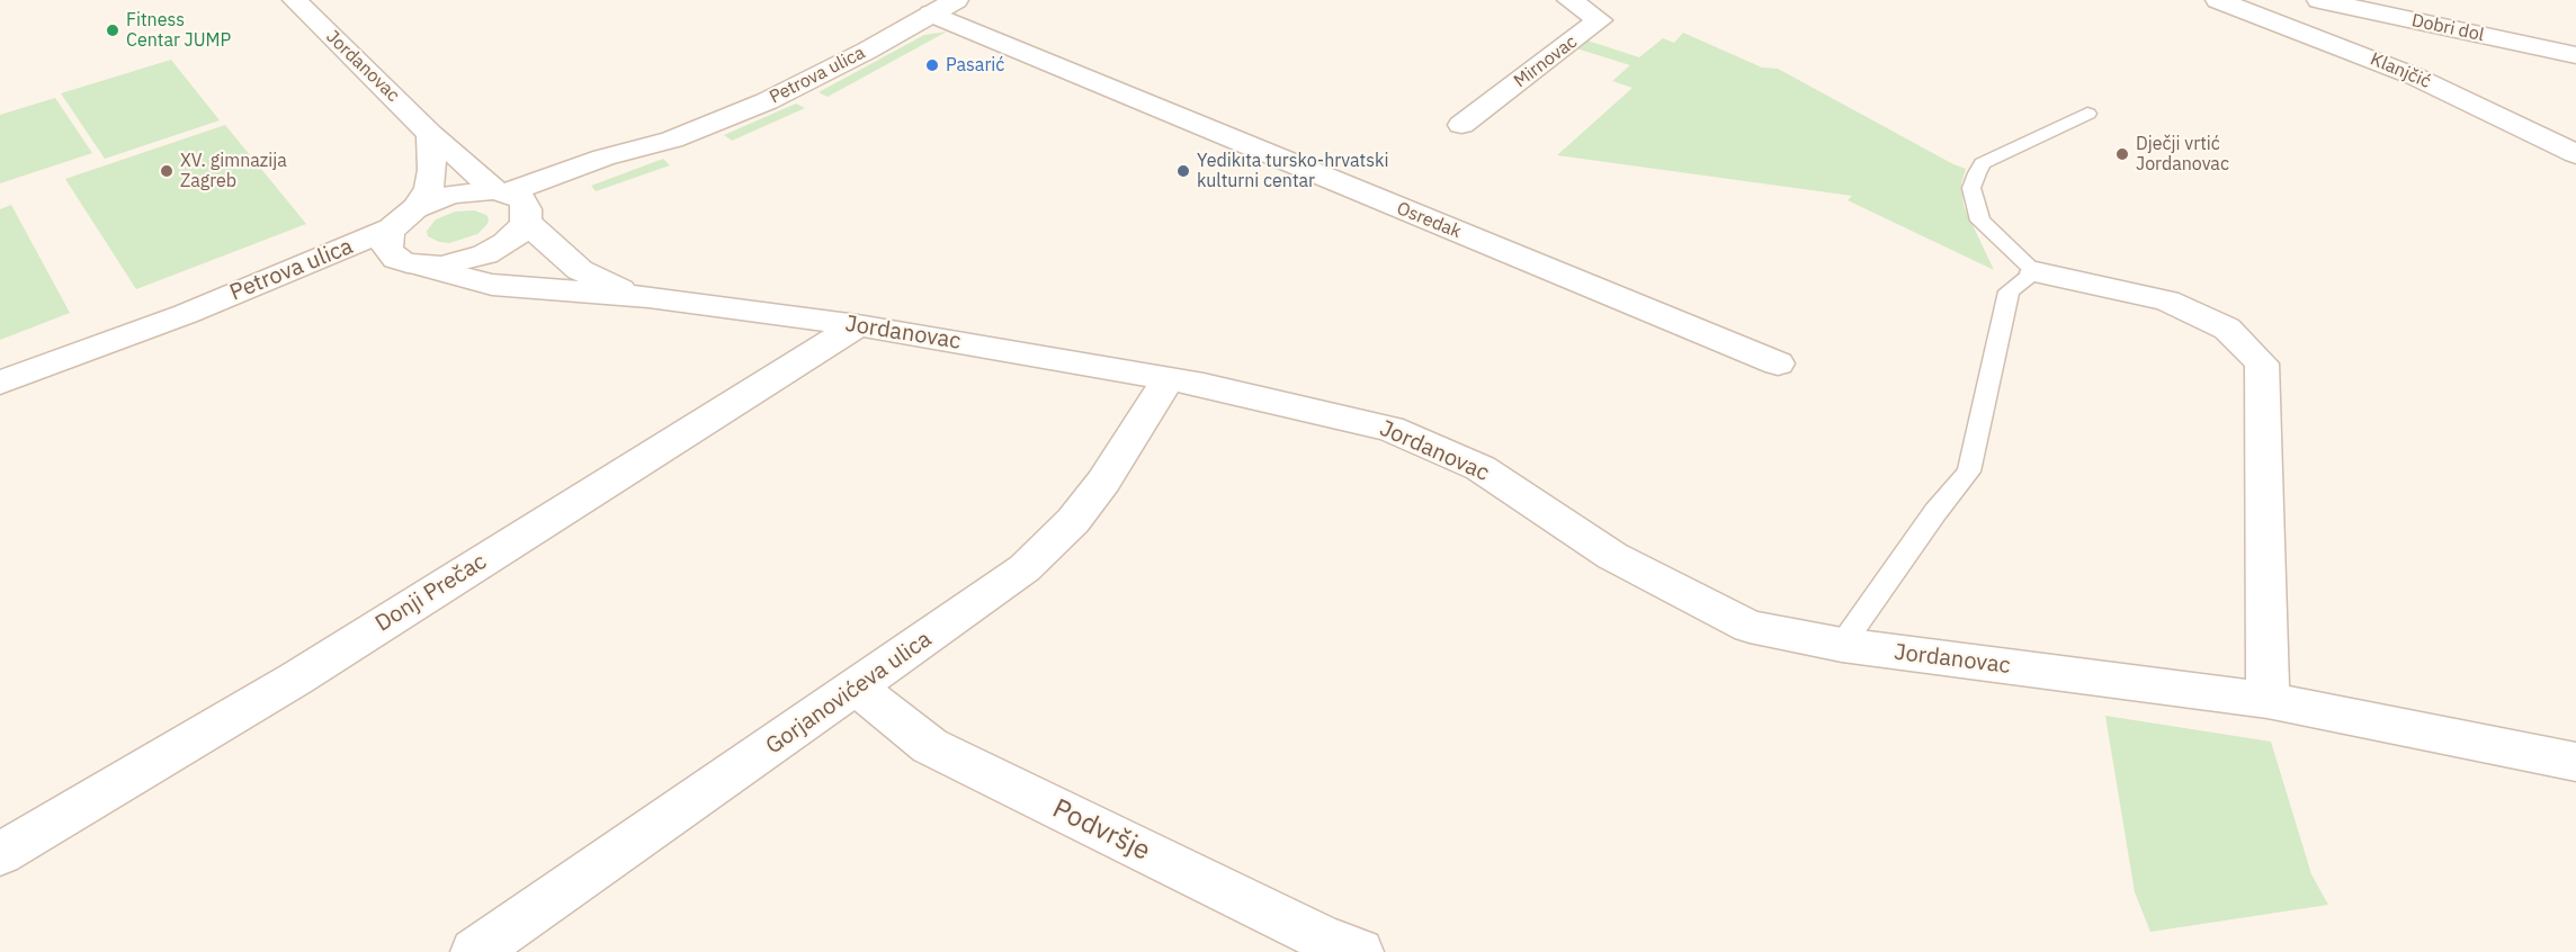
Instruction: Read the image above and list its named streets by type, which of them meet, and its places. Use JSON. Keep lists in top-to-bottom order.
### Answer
{
  "streets": {
    "street": [
      "Dobri dol",
      "Mirnovac",
      "Jordanovac",
      "Klanjčić",
      "Petrova ulica",
      "Osredak",
      "Donji Prečac",
      "Gorjanovićeva ulica",
      "Podvršje"
    ]
  },
  "crossings": [
    ["Jordanovac", "Petrova ulica"],
    ["Jordanovac", "Donji Prečac"],
    ["Jordanovac", "Gorjanovićeva ulica"],
    ["Petrova ulica", "Osredak"],
    ["Gorjanovićeva ulica", "Podvršje"]
  ],
  "places": [
    "Fitness Centar JUMP",
    "Pasarić",
    "Dječji vrtić Jordanovac",
    "XV. gimnazija Zagreb",
    "Yedikıta tursko-hrvatski kulturni centar"
  ]
}
